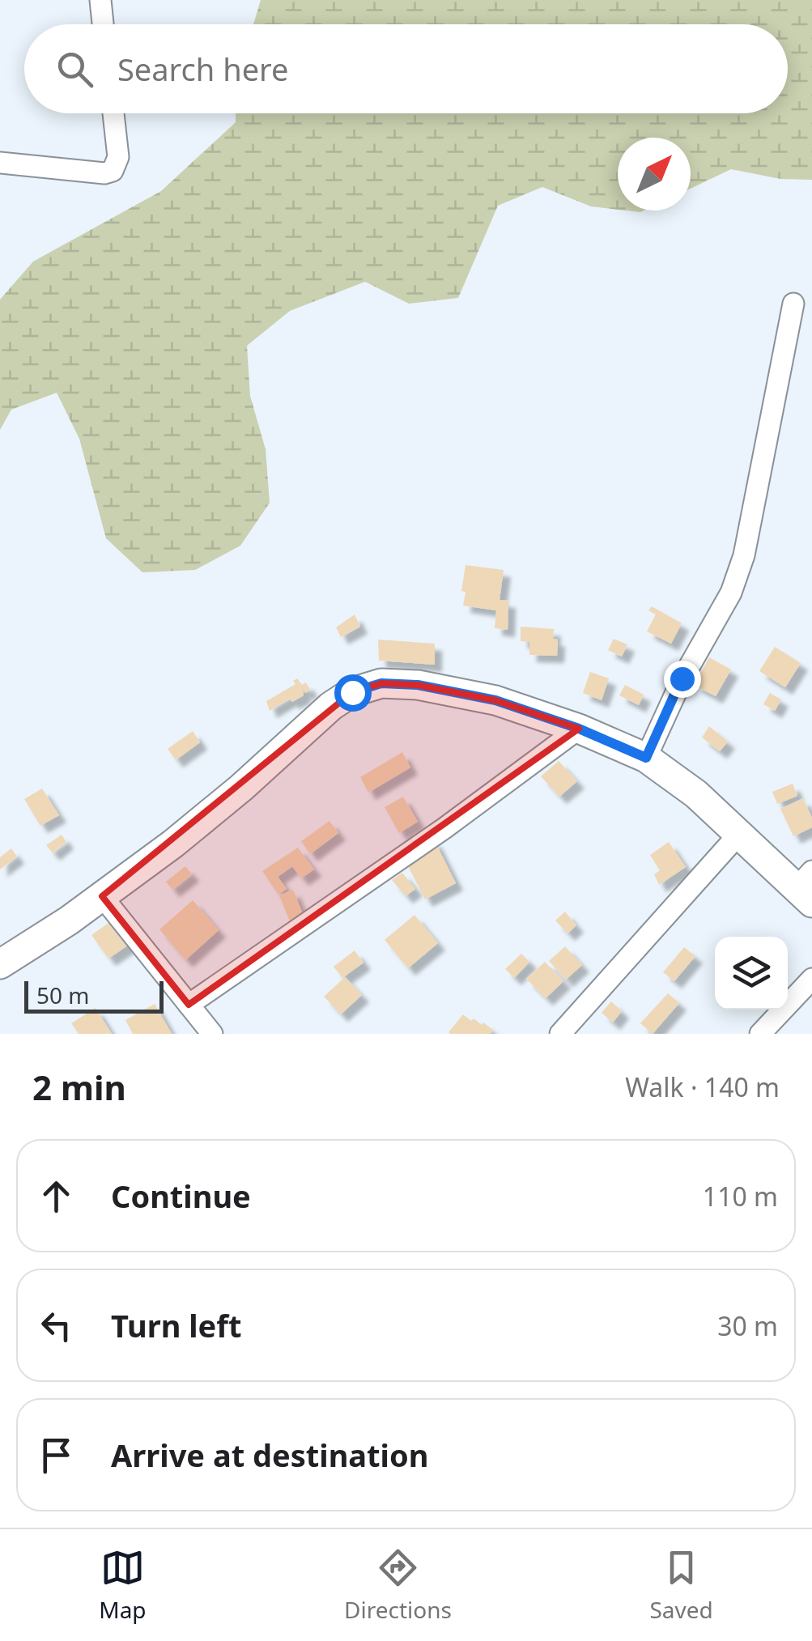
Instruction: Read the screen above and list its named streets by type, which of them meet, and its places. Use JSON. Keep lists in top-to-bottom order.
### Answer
{
  "scale_bar": "50 m",
  "north": "top right",
  "page": {
    "search": "Search here",
    "scale": "50 m",
    "heading": ["2 min", "Walk · 140 m"],
    "list": [
      ["Continue", "110 m"],
      ["Turn left", "30 m"],
      "Arrive at destination"
    ],
    "nav": ["Map", "Directions", "Saved"]
  }
}
